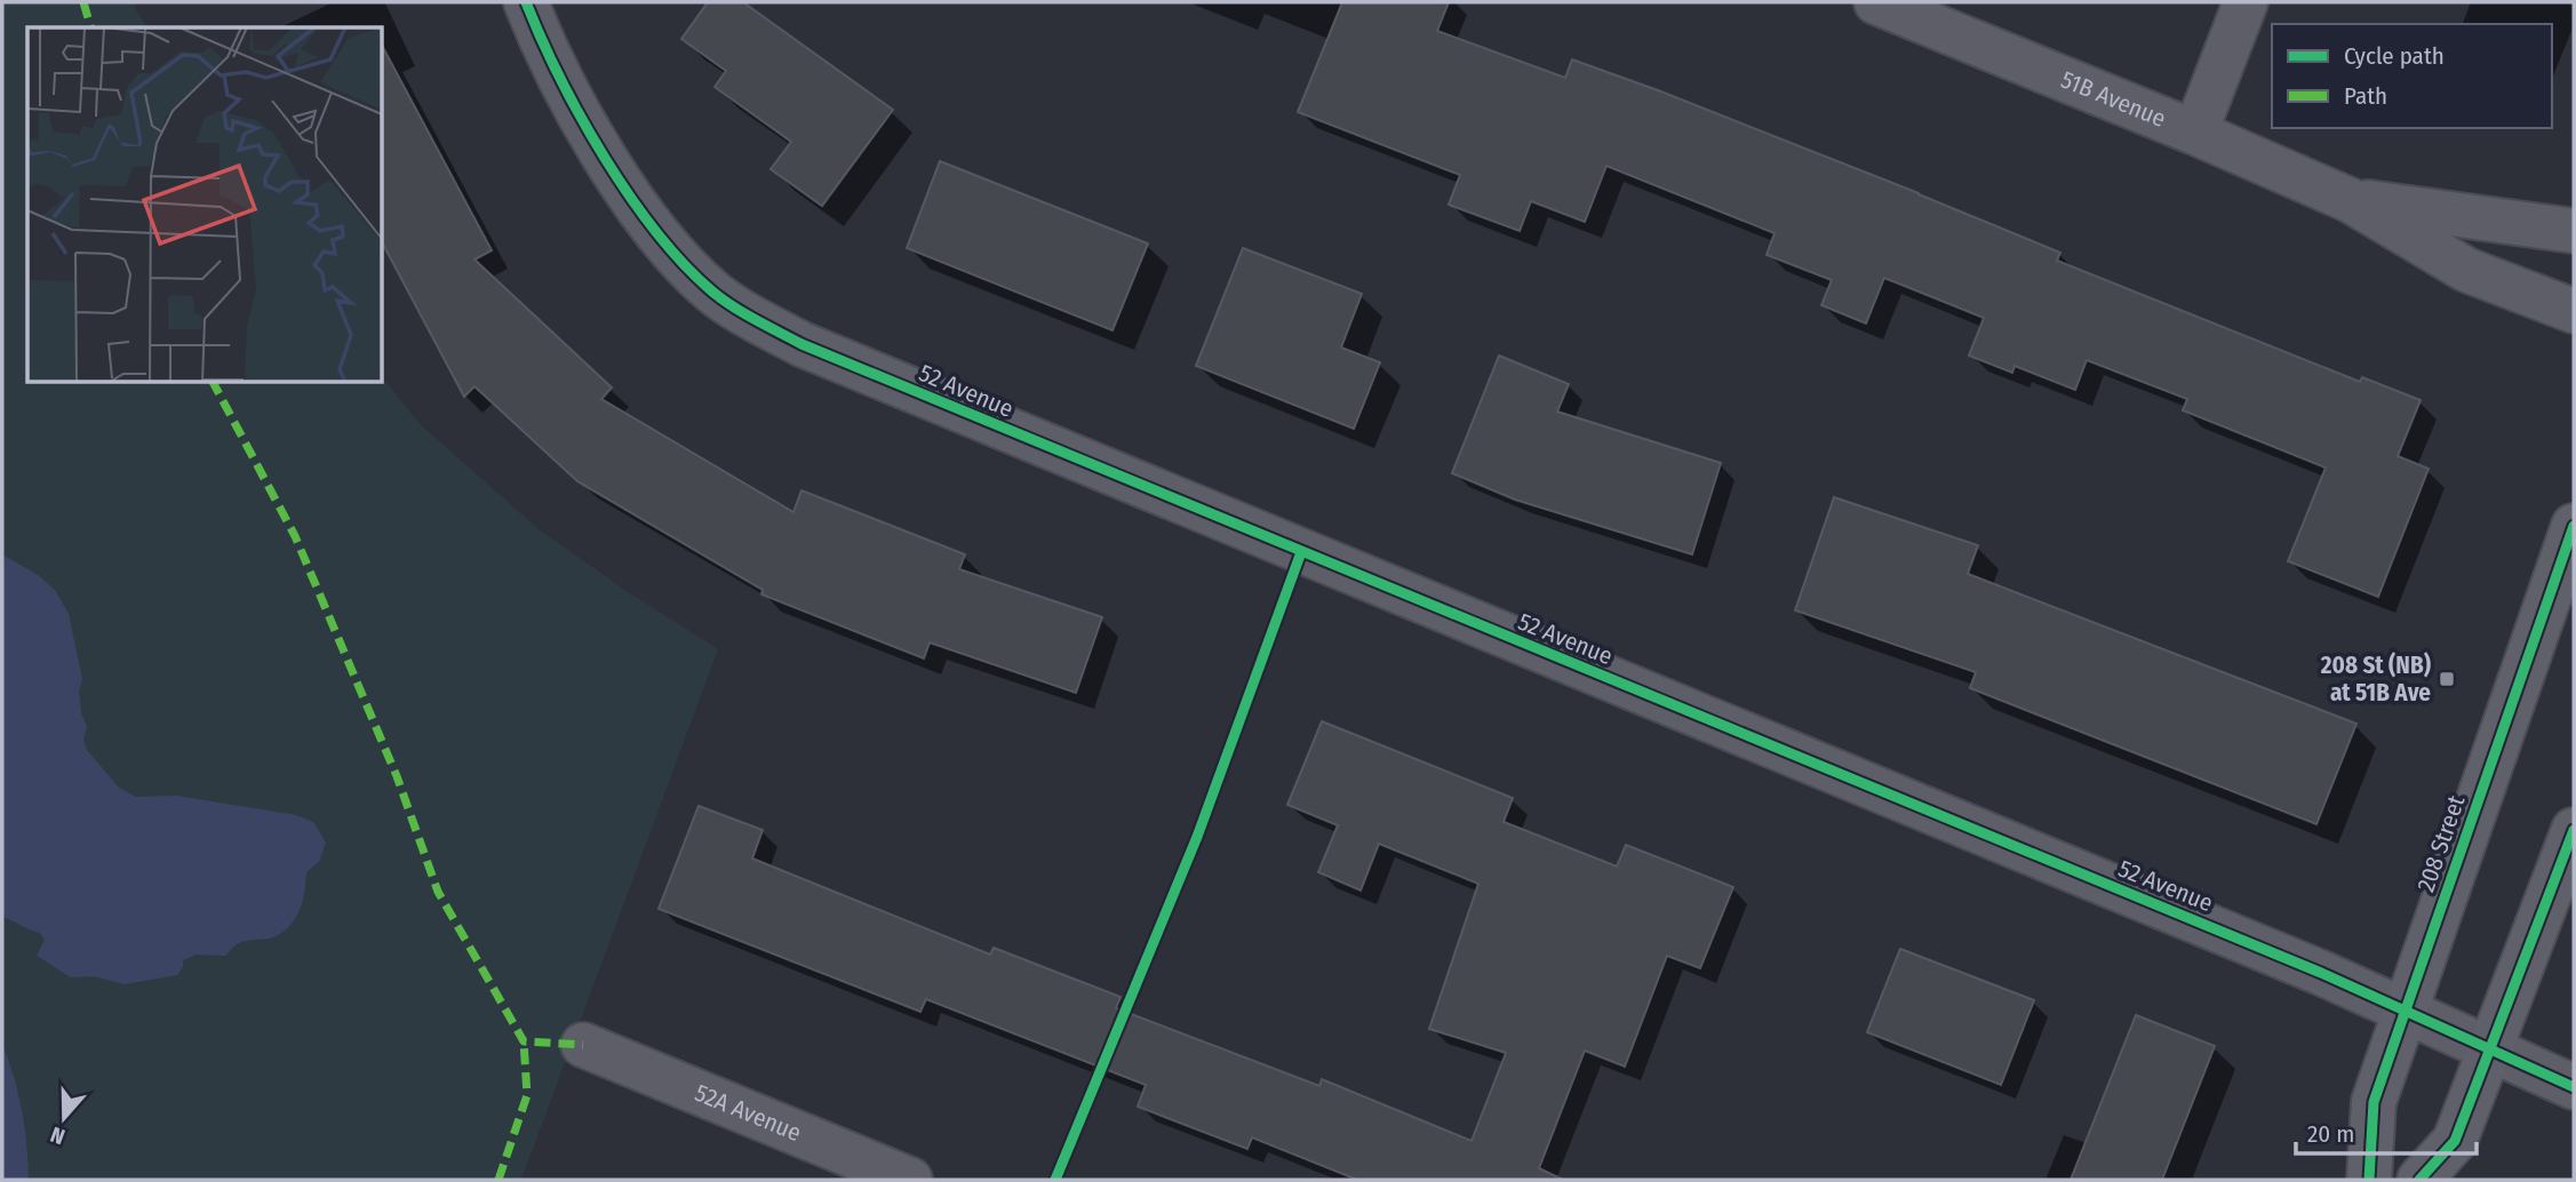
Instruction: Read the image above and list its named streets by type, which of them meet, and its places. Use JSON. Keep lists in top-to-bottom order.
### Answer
{
  "streets": {
    "main road": ["208 Street"],
    "street": ["51B Avenue", "52 Avenue", "52A Avenue"]
  },
  "crossings": [
    ["52 Avenue", "208 Street"]
  ],
  "places": {
    "transit": ["208 St (NB) at 51B Ave"]
  },
  "legend": ["Cycle path", "Path"],
  "scale_bar": "20 m",
  "north": "bottom"
}
